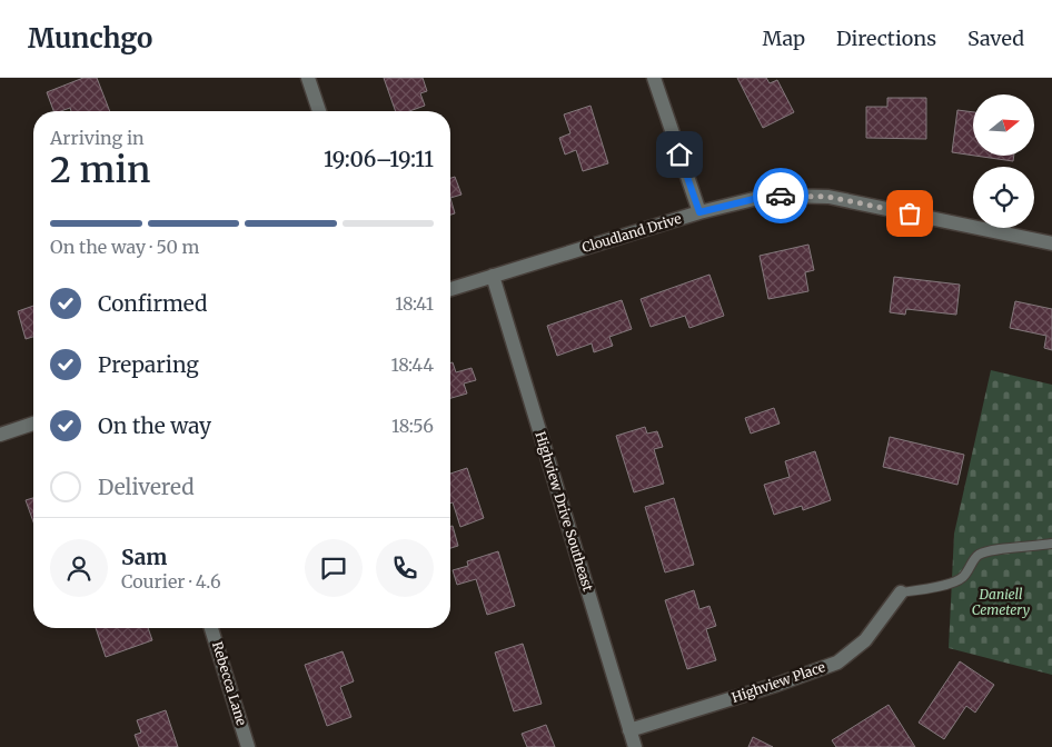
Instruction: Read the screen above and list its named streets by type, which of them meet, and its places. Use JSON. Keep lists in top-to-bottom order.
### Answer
{
  "streets": {
    "street": [
      "Cloudland Drive",
      "Highview Drive Southeast",
      "Highview Place",
      "Rebecca Lane"
    ]
  },
  "crossings": [
    ["Cloudland Drive", "Highview Drive Southeast"],
    ["Highview Drive Southeast", "Highview Place"]
  ],
  "parks": ["Daniell Cemetery"],
  "north": "right",
  "page": {
    "header": "Munchgo",
    "nav": ["Map", "Directions", "Saved"],
    "heading": ["2 min", "Arriving in", "19:06–19:11"],
    "panel": ["Sam", "Courier · 4.6"],
    "bar": "On the way · 50 m",
    "list": [
      ["Confirmed", "18:41"],
      ["Preparing", "18:44"],
      ["On the way", "18:56"],
      "Delivered"
    ]
  }
}
